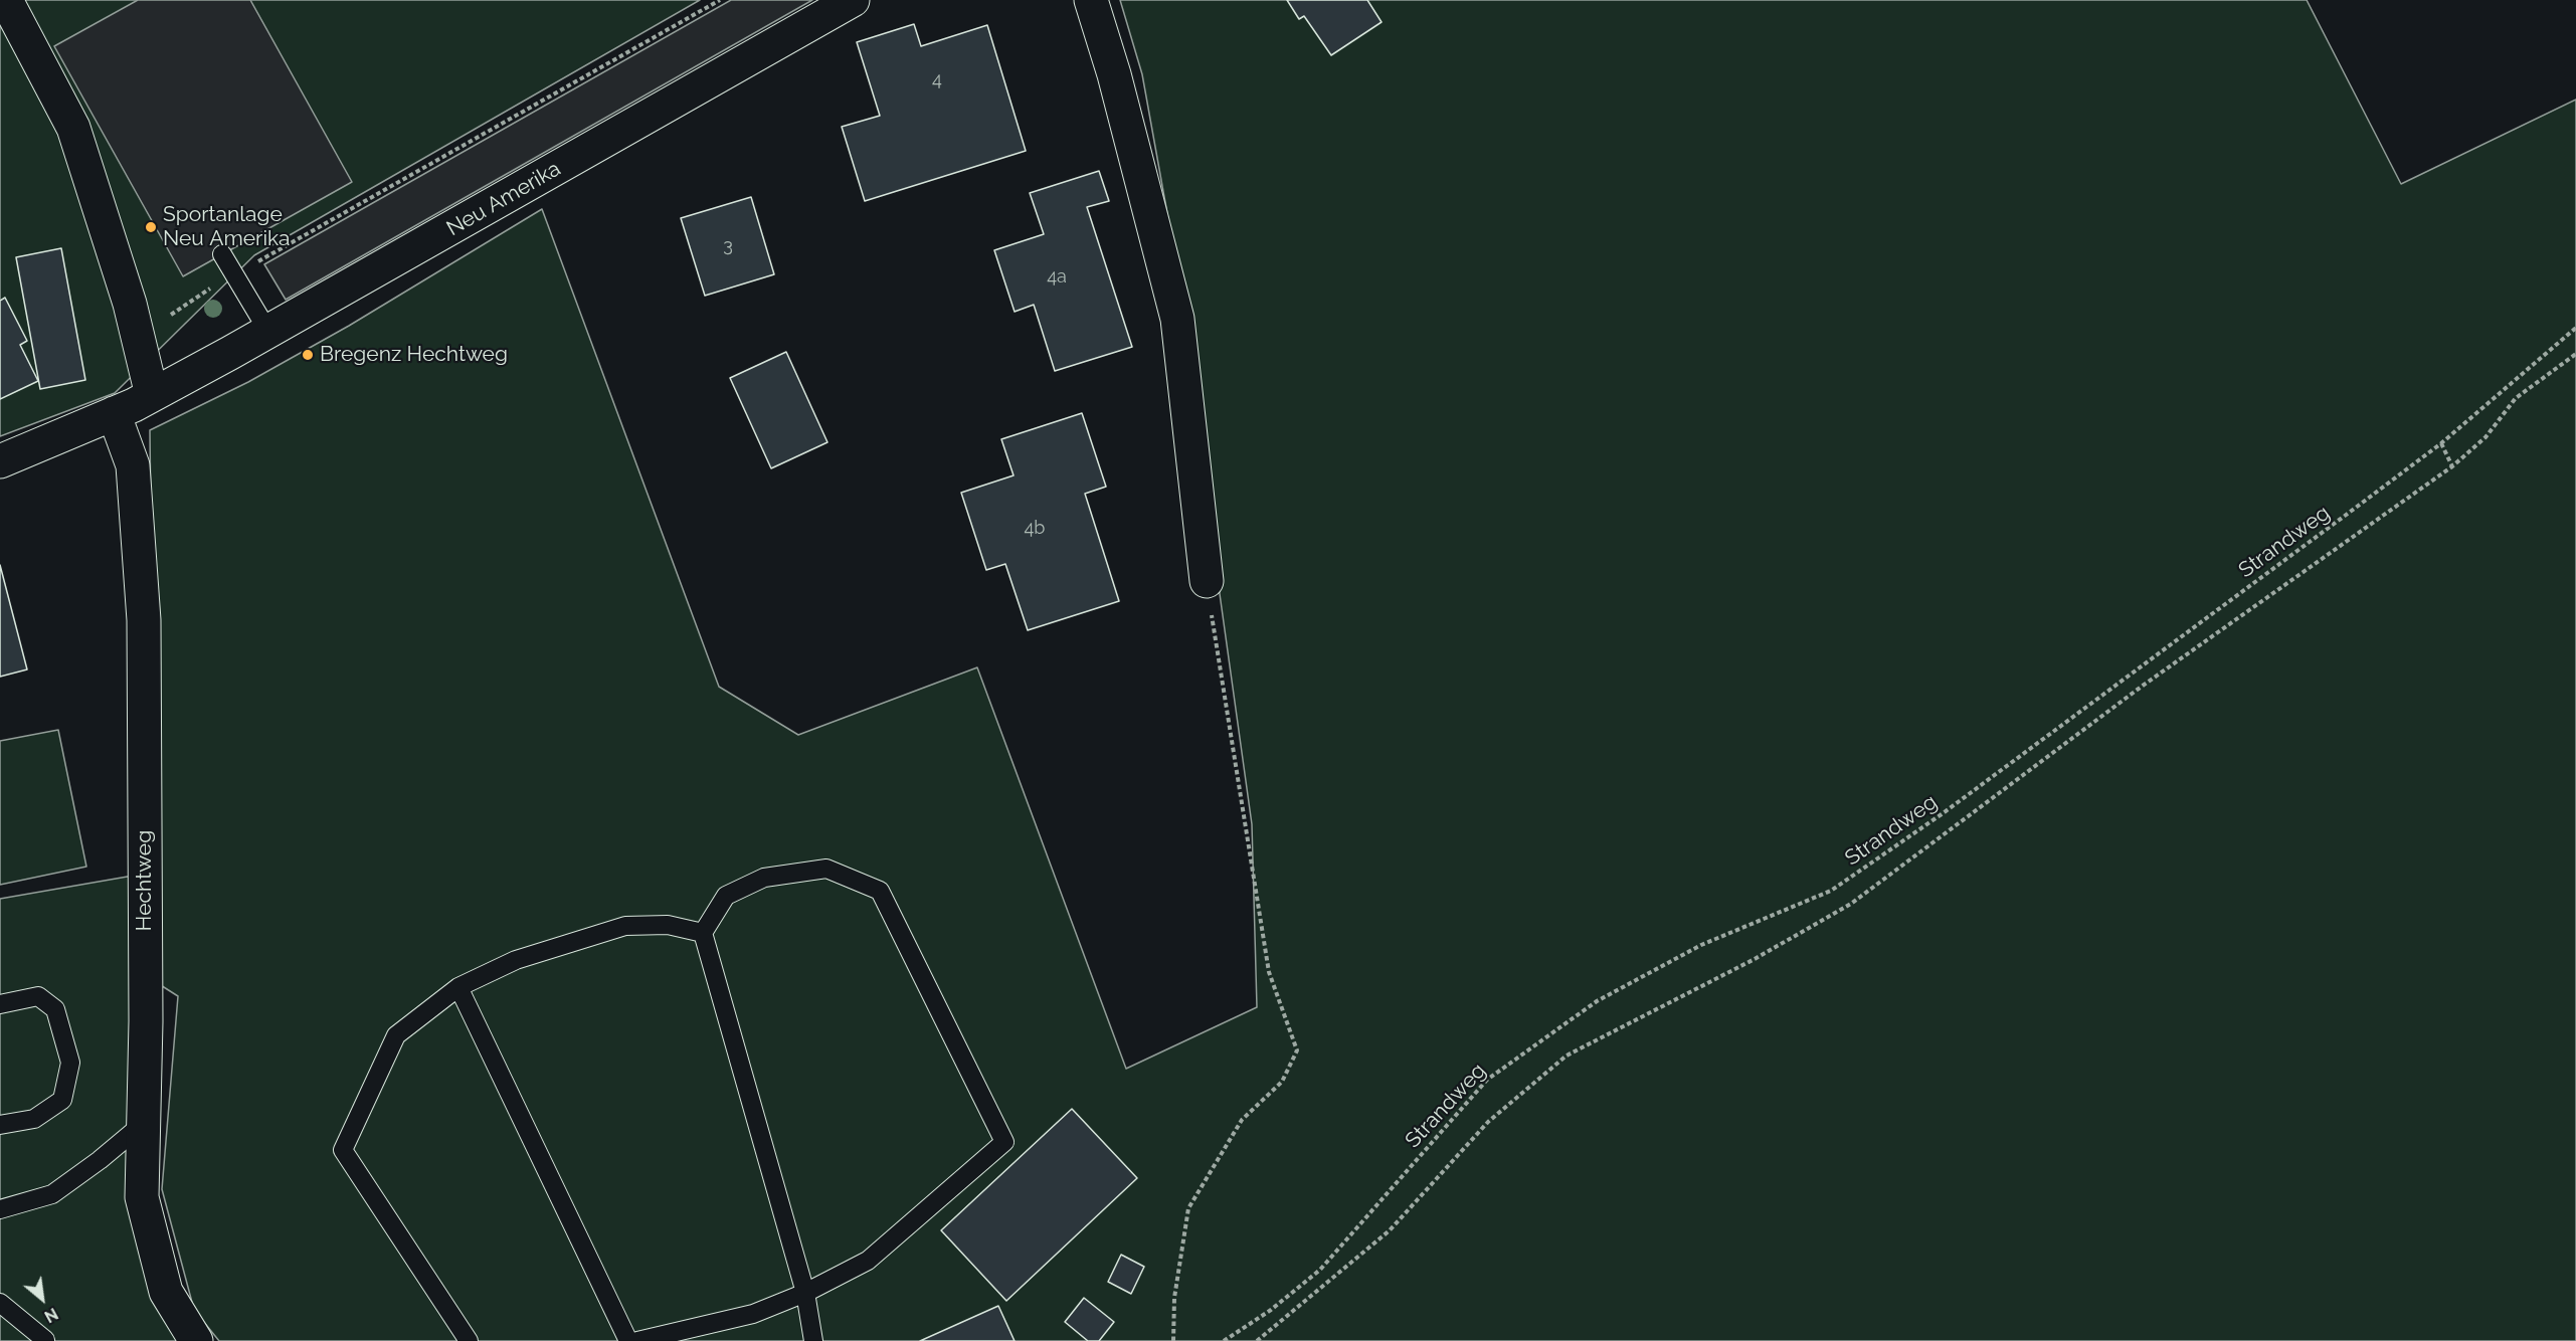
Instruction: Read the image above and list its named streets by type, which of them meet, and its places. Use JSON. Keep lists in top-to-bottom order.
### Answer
{
  "streets": {
    "street": ["Neu Amerika", "Hechtweg"],
    "path": ["Strandweg"]
  },
  "crossings": [
    ["Neu Amerika", "Hechtweg"]
  ],
  "places": ["Sportanlage Neu Amerika", "Bregenz Hechtweg"],
  "house_numbers": [
    "4",
    "3",
    "4a",
    "4b"
  ],
  "north": "bottom right"
}
